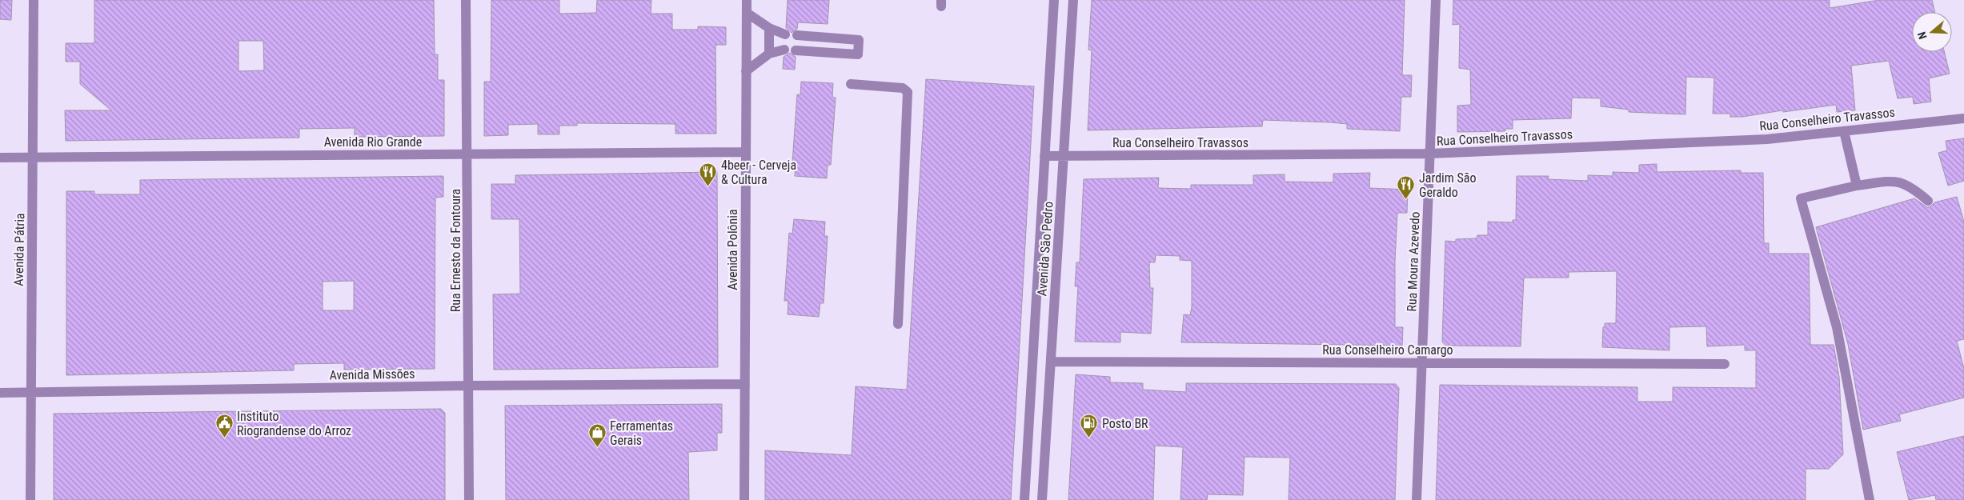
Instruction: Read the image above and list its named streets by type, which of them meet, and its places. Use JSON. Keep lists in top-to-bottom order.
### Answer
{
  "streets": {
    "street": [
      "Rua Conselheiro Travassos",
      "Avenida Rio Grande",
      "Avenida São Pedro",
      "Avenida Pátria",
      "Avenida Polônia",
      "Rua Ernesto da Fontoura",
      "Rua Moura Azevedo",
      "Rua Conselheiro Camargo",
      "Avenida Missões"
    ]
  },
  "crossings": [
    ["Rua Conselheiro Travassos", "Avenida São Pedro"],
    ["Rua Conselheiro Travassos", "Rua Moura Azevedo"],
    ["Avenida Rio Grande", "Avenida Pátria"],
    ["Avenida Rio Grande", "Avenida Polônia"],
    ["Avenida Rio Grande", "Rua Ernesto da Fontoura"],
    ["Avenida São Pedro", "Rua Conselheiro Camargo"],
    ["Avenida Pátria", "Avenida Missões"],
    ["Avenida Polônia", "Avenida Missões"],
    ["Rua Ernesto da Fontoura", "Avenida Missões"],
    ["Rua Moura Azevedo", "Rua Conselheiro Camargo"]
  ],
  "places": {
    "restaurant": ["4beer - Cerveja & Cultura", "Jardim São Geraldo"],
    "public building": ["Instituto Riograndense do Arroz"],
    "fuel station": ["Posto BR"],
    "shop": ["Ferramentas Gerais"]
  },
  "north": "left"
}
